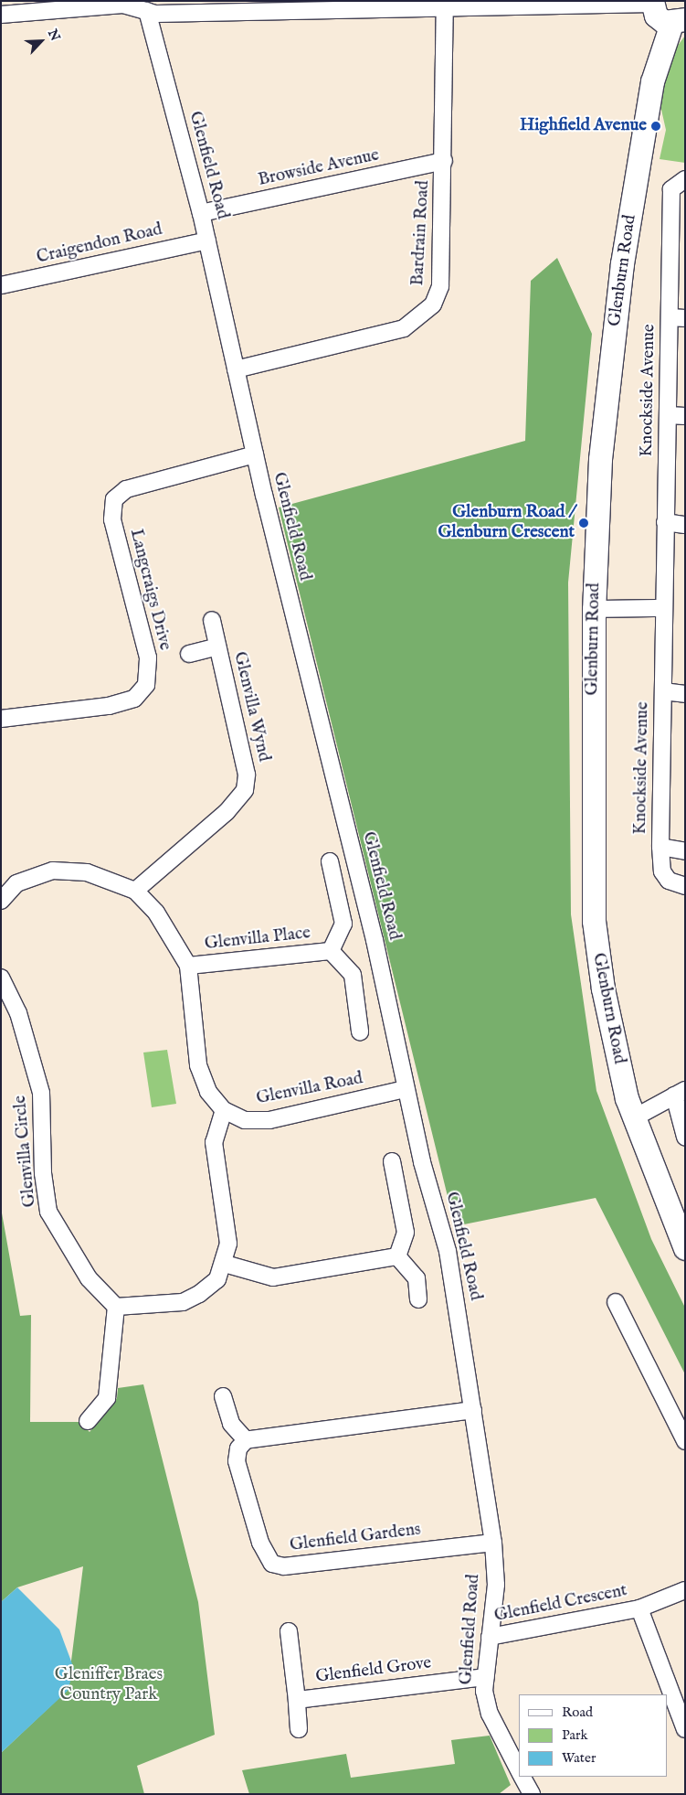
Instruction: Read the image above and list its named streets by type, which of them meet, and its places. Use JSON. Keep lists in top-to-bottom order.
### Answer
{
  "streets": {
    "street": [
      "Glenfield Road",
      "Browside Avenue",
      "Bardrain Road",
      "Craigendon Road",
      "Glenburn Road",
      "Knockside Avenue",
      "Langcraigs Drive",
      "Glenvilla Wynd",
      "Glenvilla Place",
      "Glenvilla Road",
      "Glenvilla Circle",
      "Glenfield Gardens",
      "Glenfield Crescent",
      "Glenfield Grove"
    ]
  },
  "crossings": [
    ["Glenfield Road", "Browside Avenue"],
    ["Glenfield Road", "Bardrain Road"],
    ["Glenfield Road", "Craigendon Road"],
    ["Glenfield Road", "Langcraigs Drive"],
    ["Glenfield Road", "Glenvilla Road"],
    ["Glenfield Road", "Glenfield Gardens"],
    ["Glenfield Road", "Glenfield Crescent"],
    ["Glenfield Road", "Glenfield Grove"],
    ["Browside Avenue", "Bardrain Road"]
  ],
  "parks": ["Gleniffer Braes Country Park"],
  "places": ["Highfield Avenue", "Glenburn Road / Glenburn Crescent"],
  "legend": ["Road", "Park", "Water"],
  "north": "top right"
}
